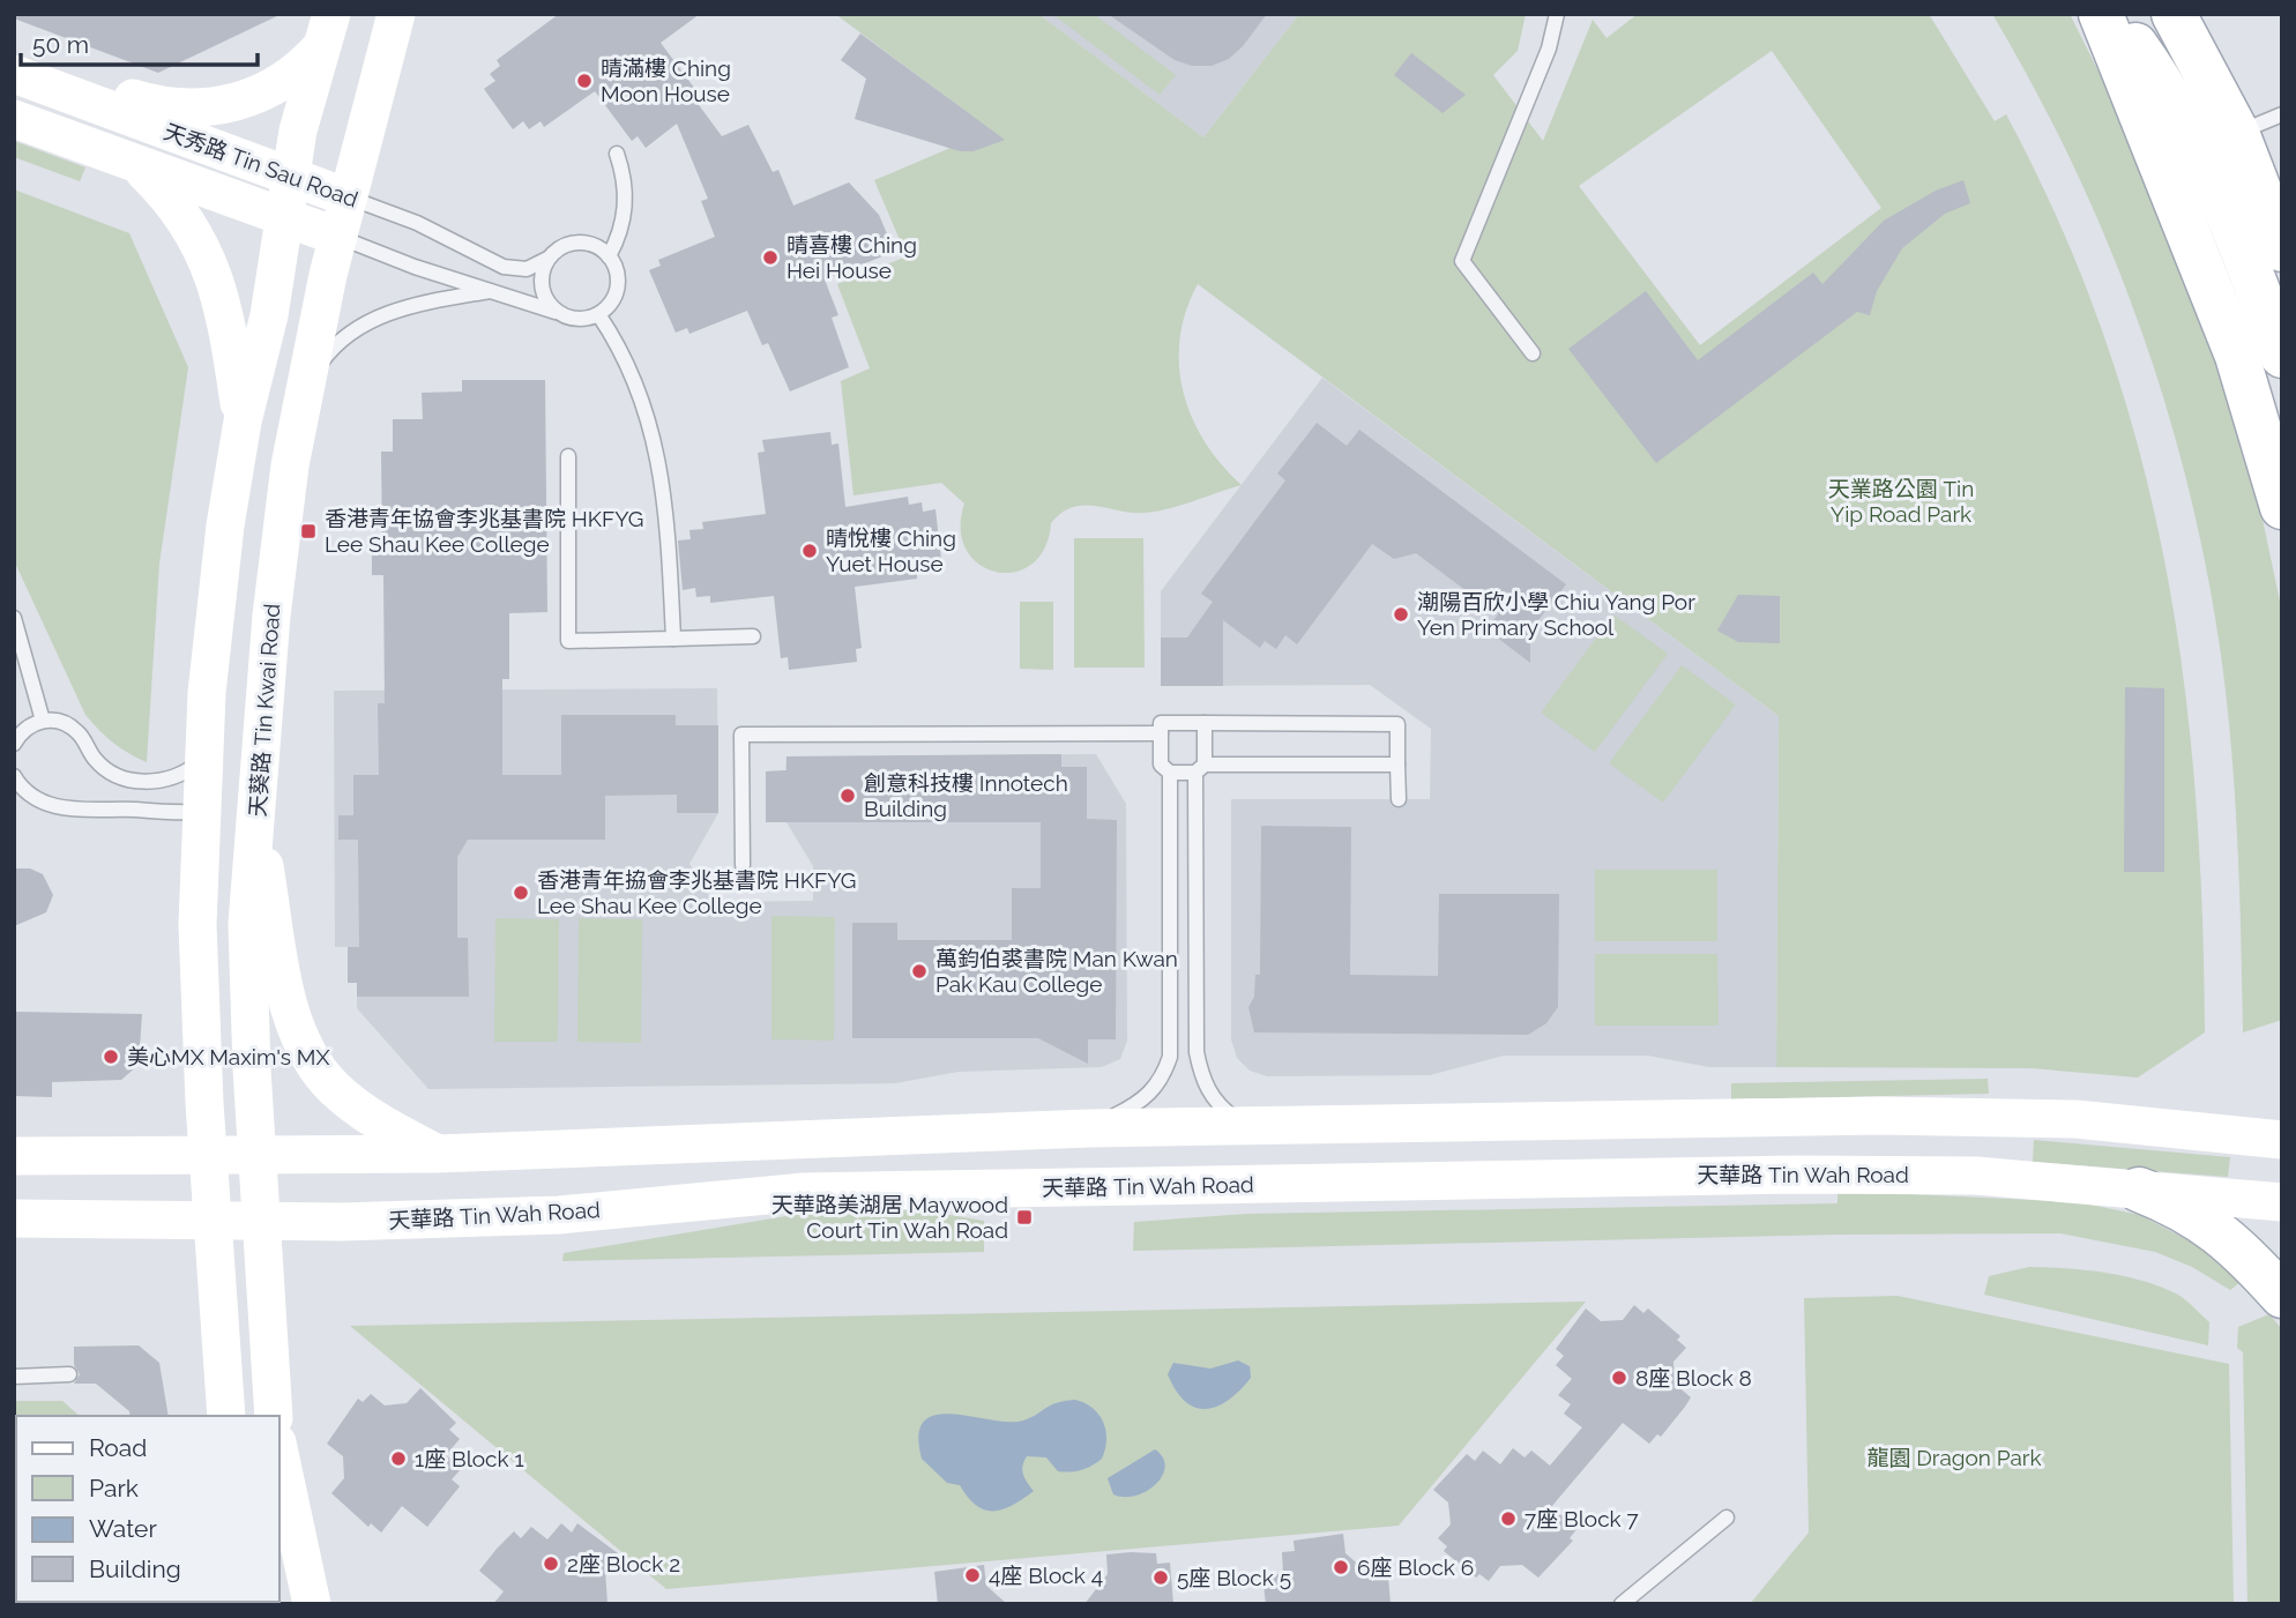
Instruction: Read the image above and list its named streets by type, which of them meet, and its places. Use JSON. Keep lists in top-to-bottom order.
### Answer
{
  "streets": {
    "main road": ["天秀路 Tin Sau Road", "天葵路 Tin Kwai Road", "天華路 Tin Wah Road"]
  },
  "crossings": [
    ["天秀路 Tin Sau Road", "天葵路 Tin Kwai Road"],
    ["天葵路 Tin Kwai Road", "天華路 Tin Wah Road"]
  ],
  "parks": ["天業路公園 Tin Yip Road Park", "龍園 Dragon Park"],
  "places": {
    "other": [
      "晴滿樓 Ching Moon House",
      "晴喜樓 Ching Hei House",
      "晴悅樓 Ching Yuet House",
      "潮陽百欣小學 Chiu Yang Por Yen Primary School",
      "創意科技樓 Innotech Building",
      "香港青年拹會李兆基書院 HKFYG Lee Shau Kee College",
      "萬鈞伯裘書院 Man Kwan Pak Kau College",
      "美心MX Maxim's MX",
      "8座 Block 8",
      "1座 Block 1",
      "7座 Block 7",
      "2座 Block 2",
      "6座 Block 6",
      "4座 Block 4",
      "5座 Block 5"
    ],
    "transit": ["香港青年協會李兆基書院 HKFYG Lee Shau Kee College", "天華路美湖居 Maywood Court Tin Wah Road"]
  },
  "legend": [
    "Road",
    "Park",
    "Water",
    "Building"
  ],
  "scale_bar": "50 m"
}
